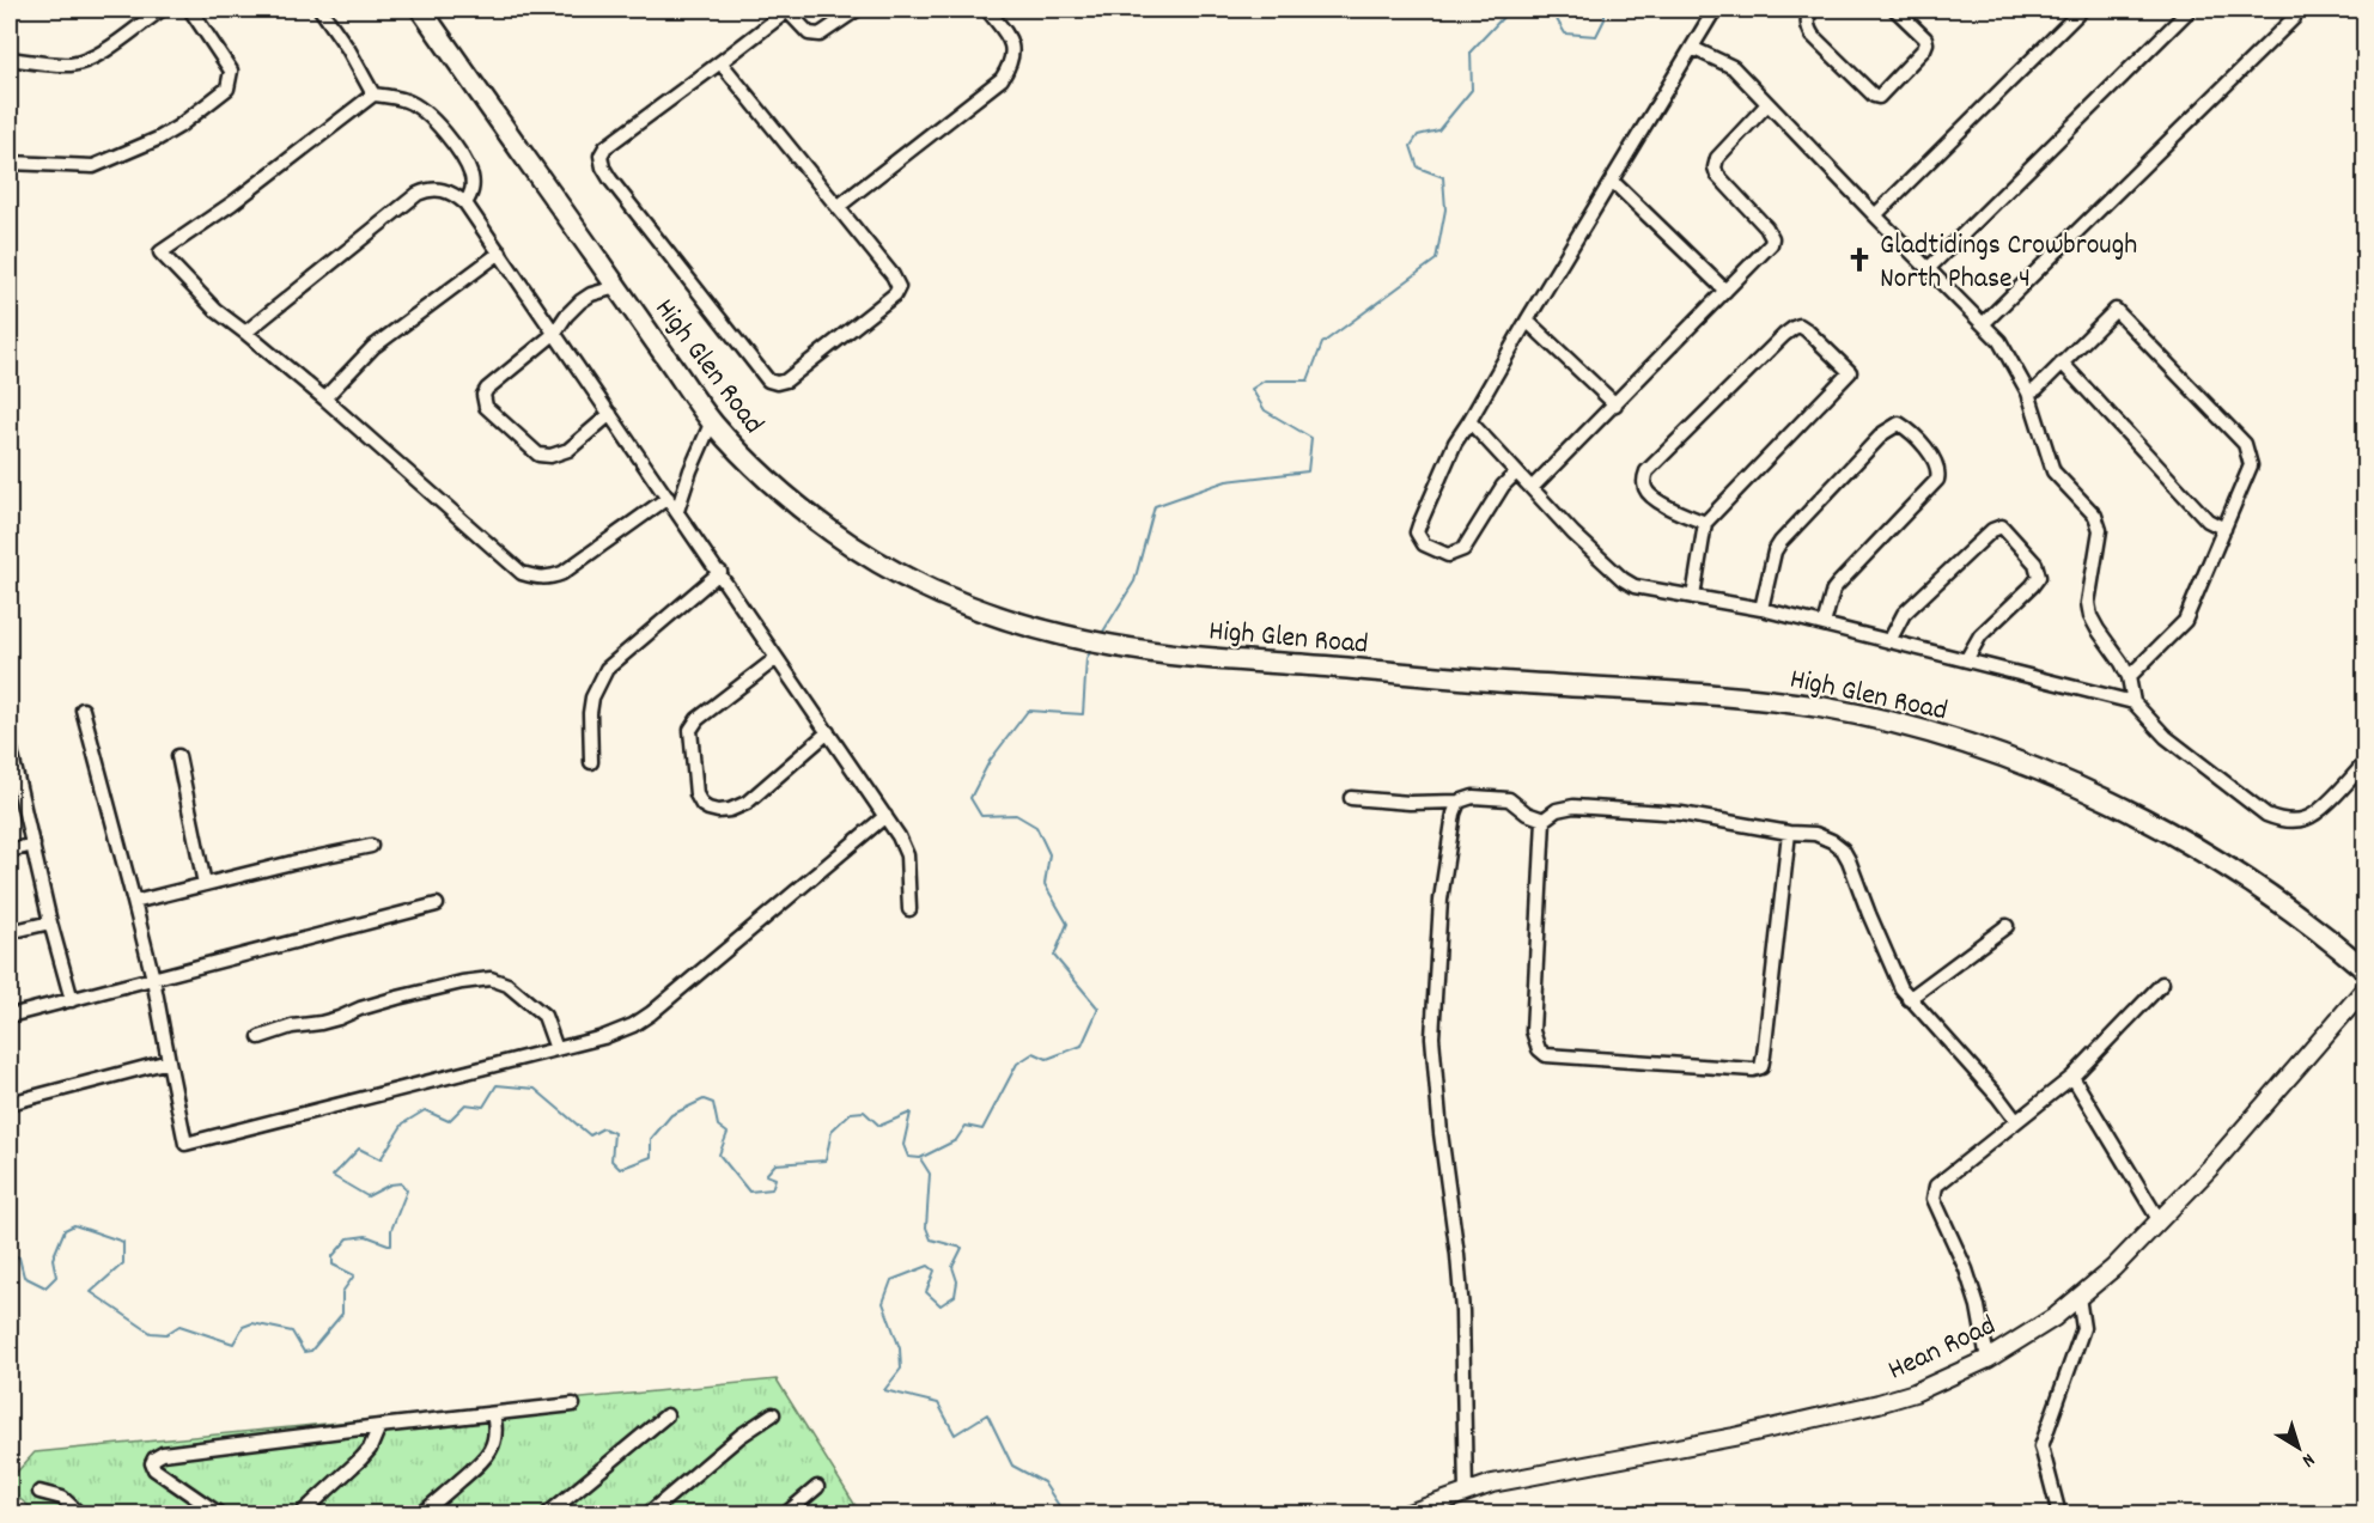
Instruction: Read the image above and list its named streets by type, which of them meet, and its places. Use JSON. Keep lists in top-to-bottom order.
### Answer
{
  "streets": {
    "main road": ["High Glen Road"],
    "street": ["Hean Road"]
  },
  "places": {
    "church": ["Gladtidings Crowbrough North Phase 4"]
  },
  "north": "bottom right"
}
